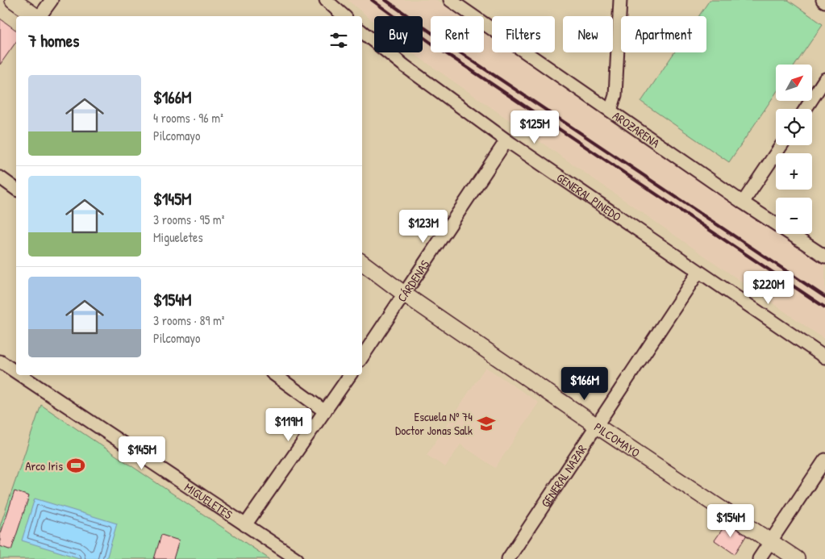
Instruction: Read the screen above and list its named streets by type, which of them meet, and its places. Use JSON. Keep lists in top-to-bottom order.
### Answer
{
  "streets": {
    "street": [
      "AROZARENA",
      "GENERAL PINEDO",
      "CÁRDENAS",
      "PILCOMAYO",
      "GENERAL NAZAR",
      "MIGUELETES"
    ]
  },
  "crossings": [
    ["GENERAL PINEDO", "CÁRDENAS"],
    ["GENERAL PINEDO", "GENERAL NAZAR"],
    ["CÁRDENAS", "PILCOMAYO"],
    ["PILCOMAYO", "GENERAL NAZAR"]
  ],
  "places": {
    "school or university": ["Escuela Nº 74 Doctor Jonas Salk"],
    "sports": ["Arco Iris"]
  },
  "north": "top right",
  "page": {
    "chip": [
      "Buy",
      "Rent",
      "Filters",
      "New",
      "Apartment"
    ],
    "heading": "7 homes",
    "map_buttons": ["+", "−"],
    "list": [
      {
        "name": "$166M",
        "note": "4 rooms · 96 m² · Pilcomayo"
      },
      {
        "name": "$145M",
        "note": "3 rooms · 95 m² · Migueletes"
      },
      {
        "name": "$154M",
        "note": "3 rooms · 89 m² · Pilcomayo"
      }
    ],
    "price": [
      "$125M",
      "$123M",
      "$220M",
      "$166M",
      "$119M",
      "$145M",
      "$154M"
    ]
  }
}
